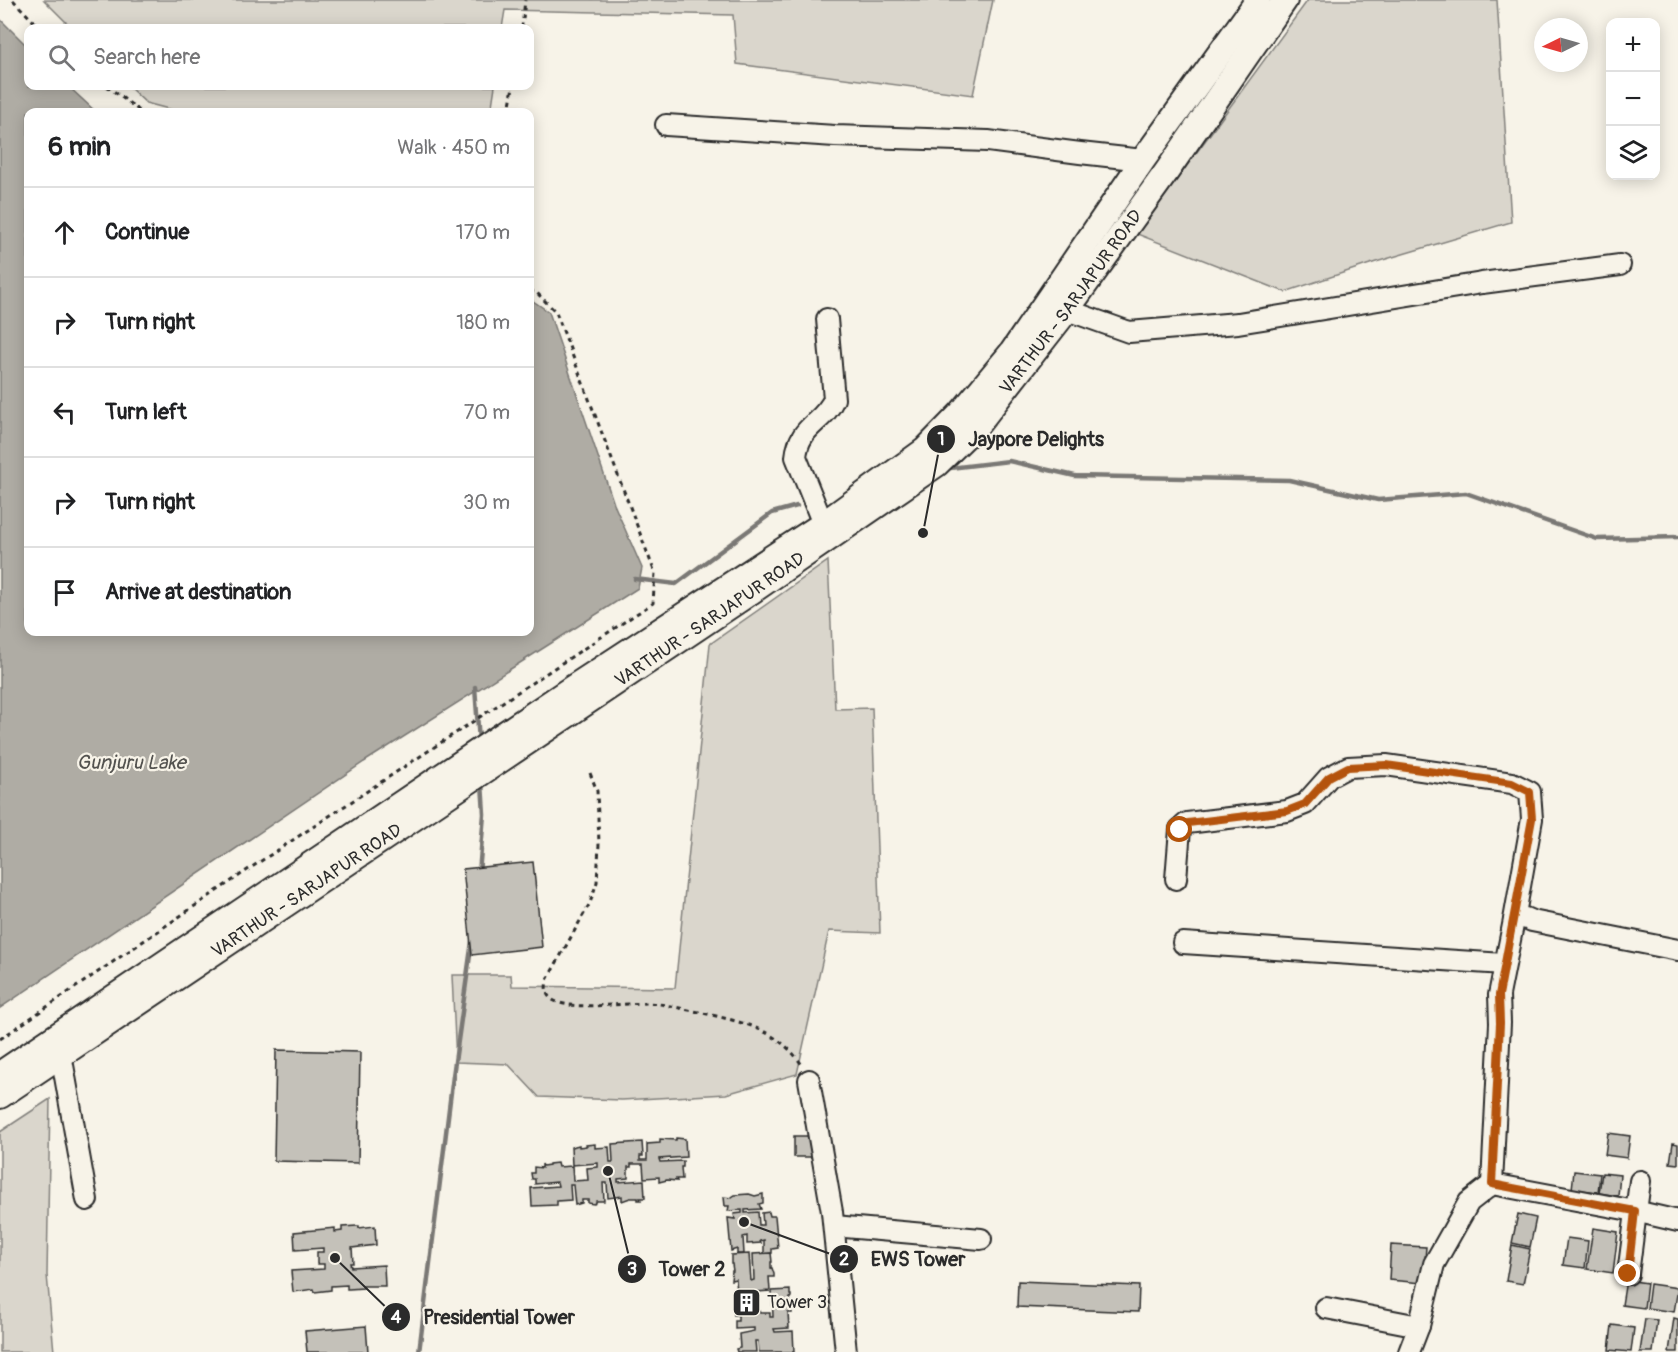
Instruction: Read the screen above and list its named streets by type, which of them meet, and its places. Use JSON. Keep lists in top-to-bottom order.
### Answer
{
  "streets": {
    "main road": ["VARTHUR - SARJAPUR ROAD"]
  },
  "water": ["Gunjuru Lake"],
  "places": {
    "other": [
      "Jaypore Delights",
      "Tower 2",
      "EWS Tower",
      "Presidential Tower"
    ],
    "building": ["Tower 3"]
  },
  "north": "left",
  "page": {
    "map_buttons": ["+", "−"],
    "search": "Search here",
    "heading": ["6 min", "Walk · 450 m"],
    "list": [
      ["Continue", "170 m"],
      ["Turn right", "180 m"],
      ["Turn left", "70 m"],
      ["Turn right", "30 m"],
      "Arrive at destination"
    ]
  }
}
